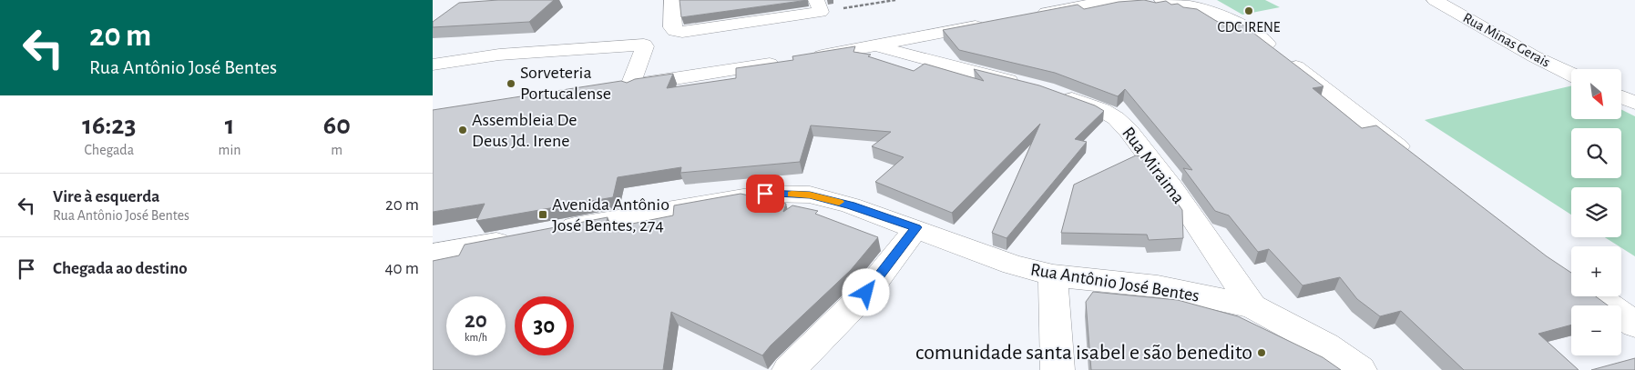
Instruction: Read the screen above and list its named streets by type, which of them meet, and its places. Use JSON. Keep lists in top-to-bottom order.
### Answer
{
  "streets": {
    "street": ["Rua Minas Gerais", "Rua Miraima", "Rua Antônio José Bentes"]
  },
  "crossings": [
    ["Rua Miraima", "Rua Antônio José Bentes"]
  ],
  "places": {
    "other": [
      "CDC IRENE",
      "Sorveteria Portucalense",
      "Assembleia De Deus Jd. Irene",
      "comunidade santa isabel e são benedito"
    ],
    "transit": ["Avenida Antônio José Bentes, 274"]
  },
  "north": "bottom right",
  "page": {
    "turn": ["20 m", "Rua Antônio José Bentes"],
    "map_buttons": ["+", "−"],
    "eta": [
      "16:23",
      "Chegada",
      "1",
      "min",
      "60",
      "m"
    ],
    "list": [
      {
        "name": "Vire à esquerda",
        "note": "Rua Antônio José Bentes",
        "value": "20 m"
      },
      {
        "name": "Chegada ao destino",
        "value": "40 m"
      }
    ],
    "speed": "20 km/h",
    "limit": "30"
  }
}
